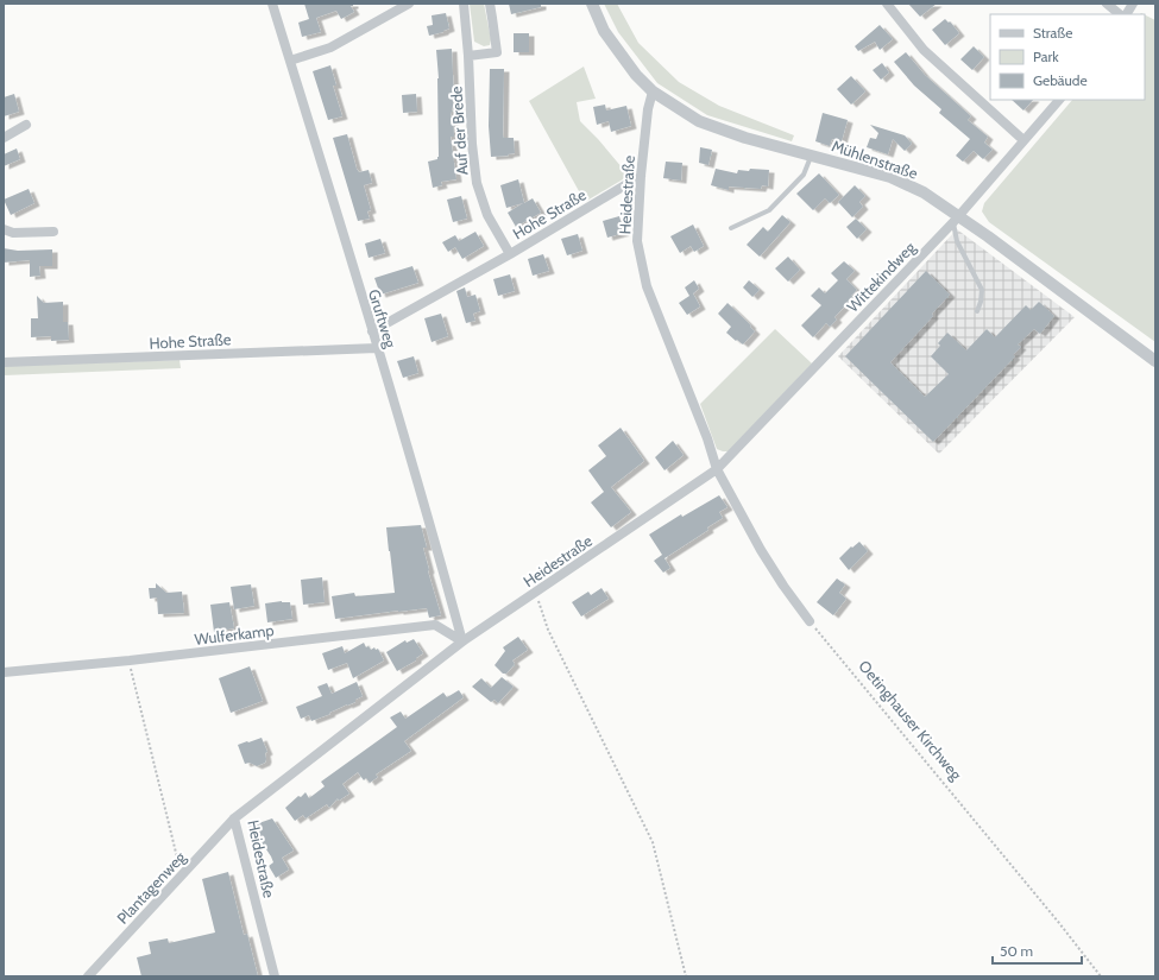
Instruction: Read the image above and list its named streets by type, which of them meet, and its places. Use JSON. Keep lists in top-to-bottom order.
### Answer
{
  "streets": {
    "street": [
      "Auf der Brede",
      "Mühlenstraße",
      "Heidestraße",
      "Hohe Straße",
      "Wittekindweg",
      "Gruftweg",
      "Wulferkamp",
      "Plantagenweg"
    ],
    "path": ["Oetinghauser Kirchweg"]
  },
  "crossings": [
    ["Auf der Brede", "Hohe Straße"],
    ["Mühlenstraße", "Heidestraße"],
    ["Mühlenstraße", "Wittekindweg"],
    ["Heidestraße", "Hohe Straße"],
    ["Heidestraße", "Wittekindweg"],
    ["Heidestraße", "Gruftweg"],
    ["Heidestraße", "Wulferkamp"],
    ["Heidestraße", "Plantagenweg"],
    ["Hohe Straße", "Gruftweg"],
    ["Gruftweg", "Wulferkamp"]
  ],
  "legend": ["Straße", "Park", "Gebäude"],
  "scale_bar": "50 m"
}
